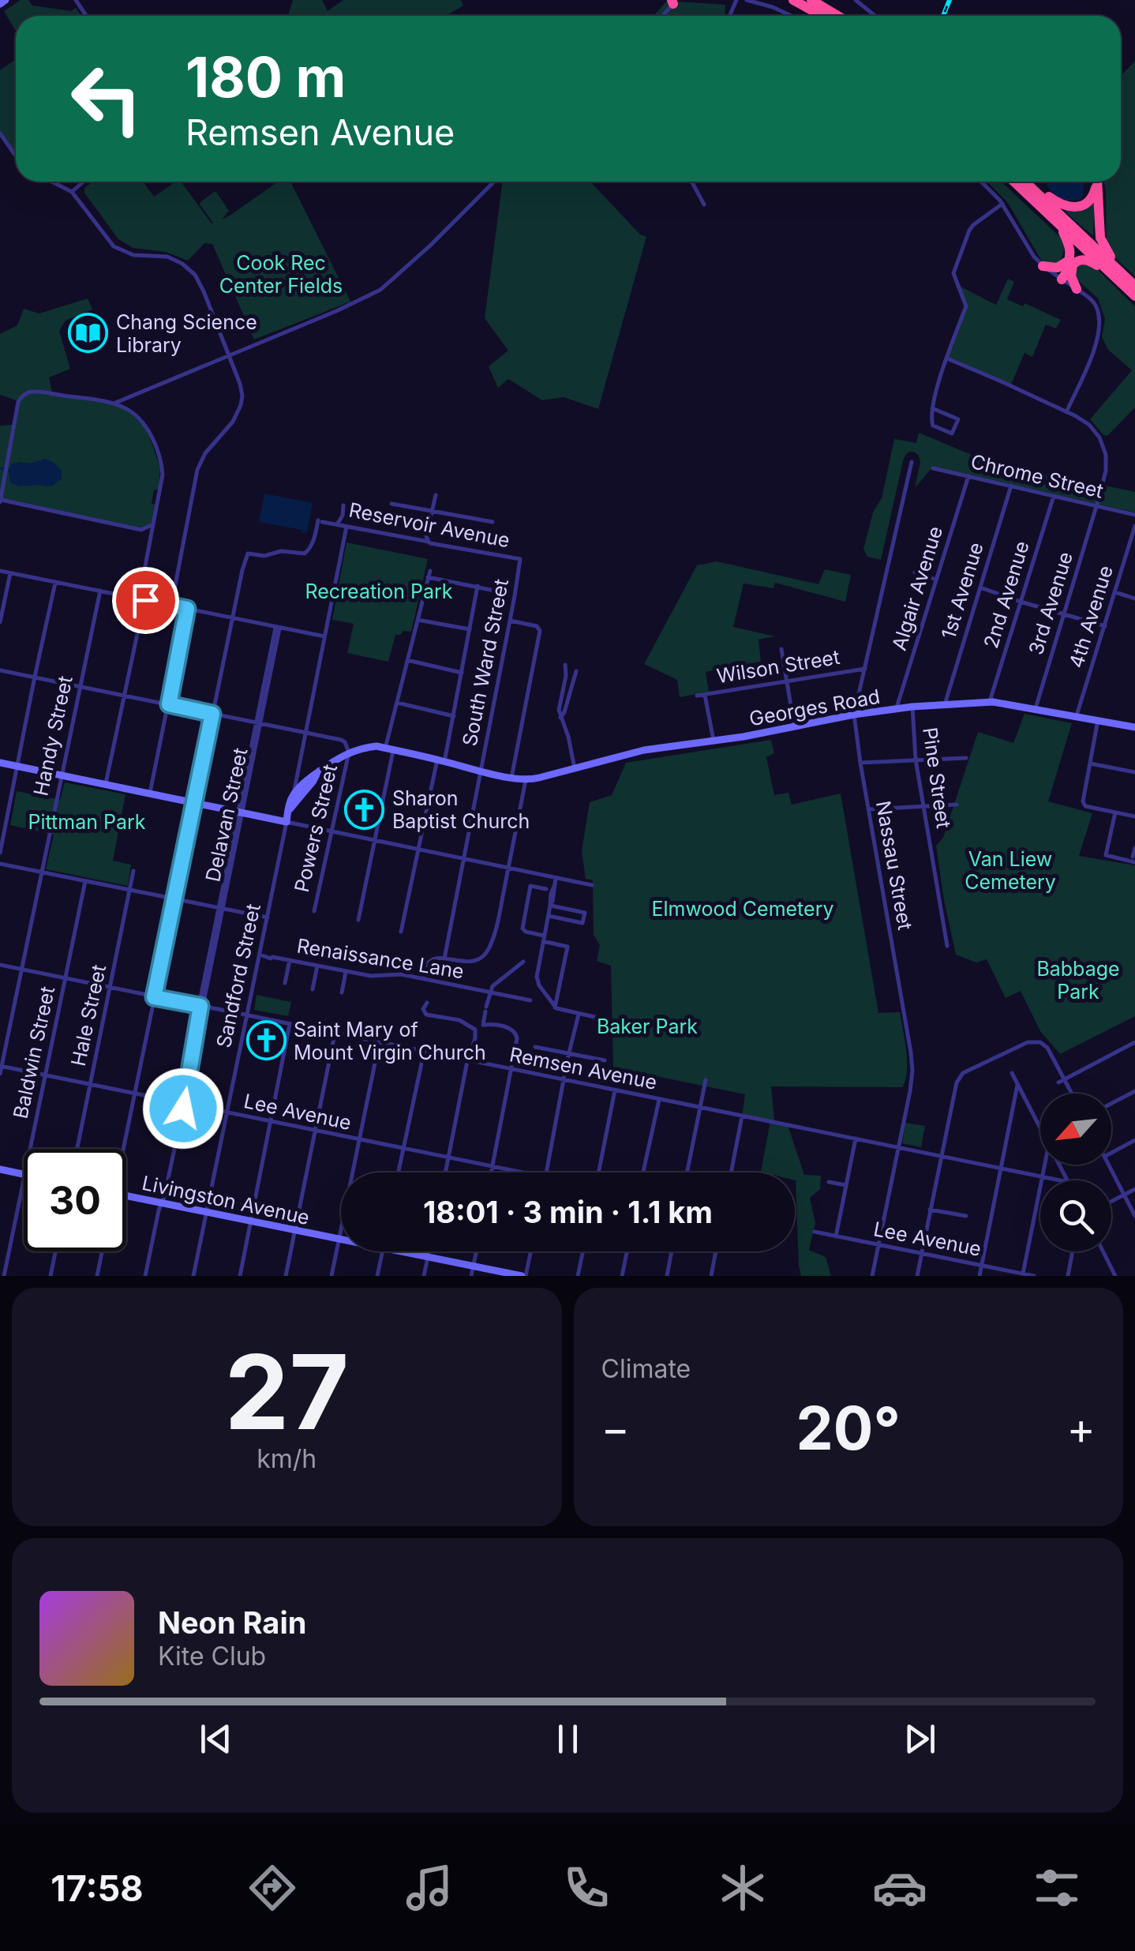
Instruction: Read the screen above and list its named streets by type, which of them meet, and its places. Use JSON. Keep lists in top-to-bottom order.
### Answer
{
  "streets": {
    "street": [
      "Chrome Street",
      "Reservoir Avenue",
      "Algair Avenue",
      "1st Avenue",
      "2nd Avenue",
      "3rd Avenue",
      "4th Avenue",
      "South Ward Street",
      "Wilson Street",
      "Georges Road",
      "Handy Street",
      "Pine Street",
      "Delavan Street",
      "Powers Street",
      "Nassau Street",
      "Renaissance Lane",
      "Sandford Street",
      "Hale Street",
      "Baldwin Street",
      "Remsen Avenue",
      "Lee Avenue",
      "Livingston Avenue"
    ]
  },
  "crossings": [
    ["Chrome Street", "Algair Avenue"],
    ["Chrome Street", "1st Avenue"],
    ["Chrome Street", "2nd Avenue"],
    ["Chrome Street", "3rd Avenue"],
    ["Reservoir Avenue", "South Ward Street"],
    ["Algair Avenue", "Georges Road"],
    ["1st Avenue", "Georges Road"],
    ["2nd Avenue", "Georges Road"],
    ["3rd Avenue", "Georges Road"],
    ["4th Avenue", "Georges Road"],
    ["South Ward Street", "Georges Road"],
    ["Wilson Street", "Nassau Street"],
    ["Georges Road", "Pine Street"],
    ["Georges Road", "Powers Street"],
    ["Georges Road", "Nassau Street"],
    ["Georges Road", "Sandford Street"],
    ["Handy Street", "Remsen Avenue"],
    ["Handy Street", "Lee Avenue"],
    ["Delavan Street", "Remsen Avenue"],
    ["Delavan Street", "Lee Avenue"],
    ["Delavan Street", "Livingston Avenue"],
    ["Nassau Street", "Remsen Avenue"],
    ["Nassau Street", "Lee Avenue"],
    ["Renaissance Lane", "Sandford Street"],
    ["Sandford Street", "Remsen Avenue"],
    ["Sandford Street", "Lee Avenue"],
    ["Sandford Street", "Livingston Avenue"],
    ["Hale Street", "Remsen Avenue"],
    ["Hale Street", "Lee Avenue"],
    ["Baldwin Street", "Remsen Avenue"],
    ["Baldwin Street", "Lee Avenue"]
  ],
  "parks": [
    "Cook Rec Center Fields",
    "Recreation Park",
    "Pittman Park",
    "Van Liew Cemetery",
    "Elmwood Cemetery",
    "Babbage Park",
    "Baker Park"
  ],
  "places": {
    "library": ["Chang Science Library"],
    "church": ["Sharon Baptist Church", "Saint Mary of Mount Virgin Church"]
  },
  "north": "bottom left",
  "page": {
    "turn": ["180 m", "Remsen Avenue"],
    "limit": "30",
    "trip": "18:01 · 3 min · 1.1 km",
    "tile": [
      ["27", "km/h"],
      "Climate"
    ],
    "heat": ["−", "20°", "+"],
    "song": ["Neon Rain", "Kite Club"],
    "tabs": "17:58"
  }
}
